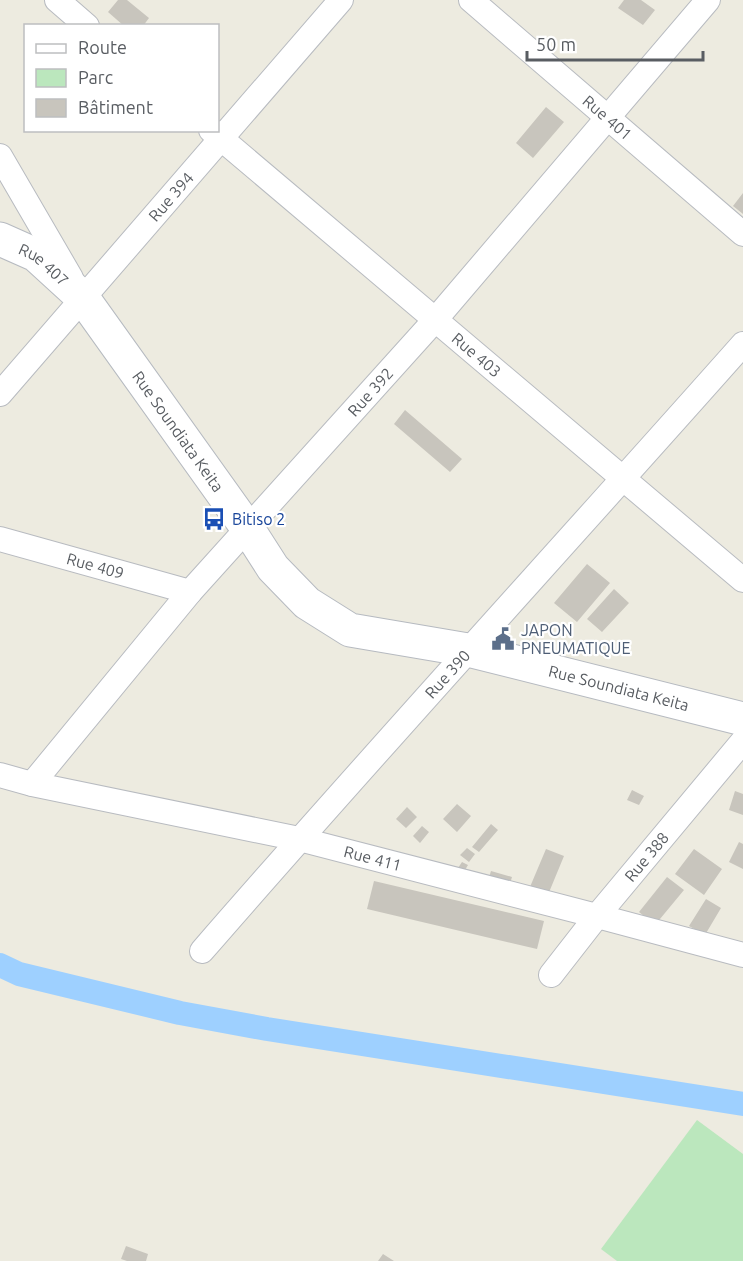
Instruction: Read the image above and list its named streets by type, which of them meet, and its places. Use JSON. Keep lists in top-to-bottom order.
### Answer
{
  "streets": {
    "main road": ["Rue 407", "Rue Soundiata Keita"],
    "street": [
      "Rue 401",
      "Rue 394",
      "Rue 403",
      "Rue 392",
      "Rue 409",
      "Rue 390",
      "Rue 388",
      "Rue 411"
    ]
  },
  "crossings": [
    ["Rue 401", "Rue 392"],
    ["Rue 394", "Rue 407"],
    ["Rue 394", "Rue 403"],
    ["Rue 394", "Rue Soundiata Keita"],
    ["Rue 407", "Rue Soundiata Keita"],
    ["Rue 403", "Rue 392"],
    ["Rue 403", "Rue 390"],
    ["Rue 392", "Rue Soundiata Keita"],
    ["Rue 392", "Rue 409"],
    ["Rue 392", "Rue 411"],
    ["Rue Soundiata Keita", "Rue 390"],
    ["Rue 390", "Rue 411"],
    ["Rue 388", "Rue 411"]
  ],
  "places": {
    "bus stop": ["Bitiso 2"],
    "public building": ["JAPON PNEUMATIQUE"]
  },
  "legend": ["Route", "Parc", "Bâtiment"],
  "scale_bar": "50 m"
}
